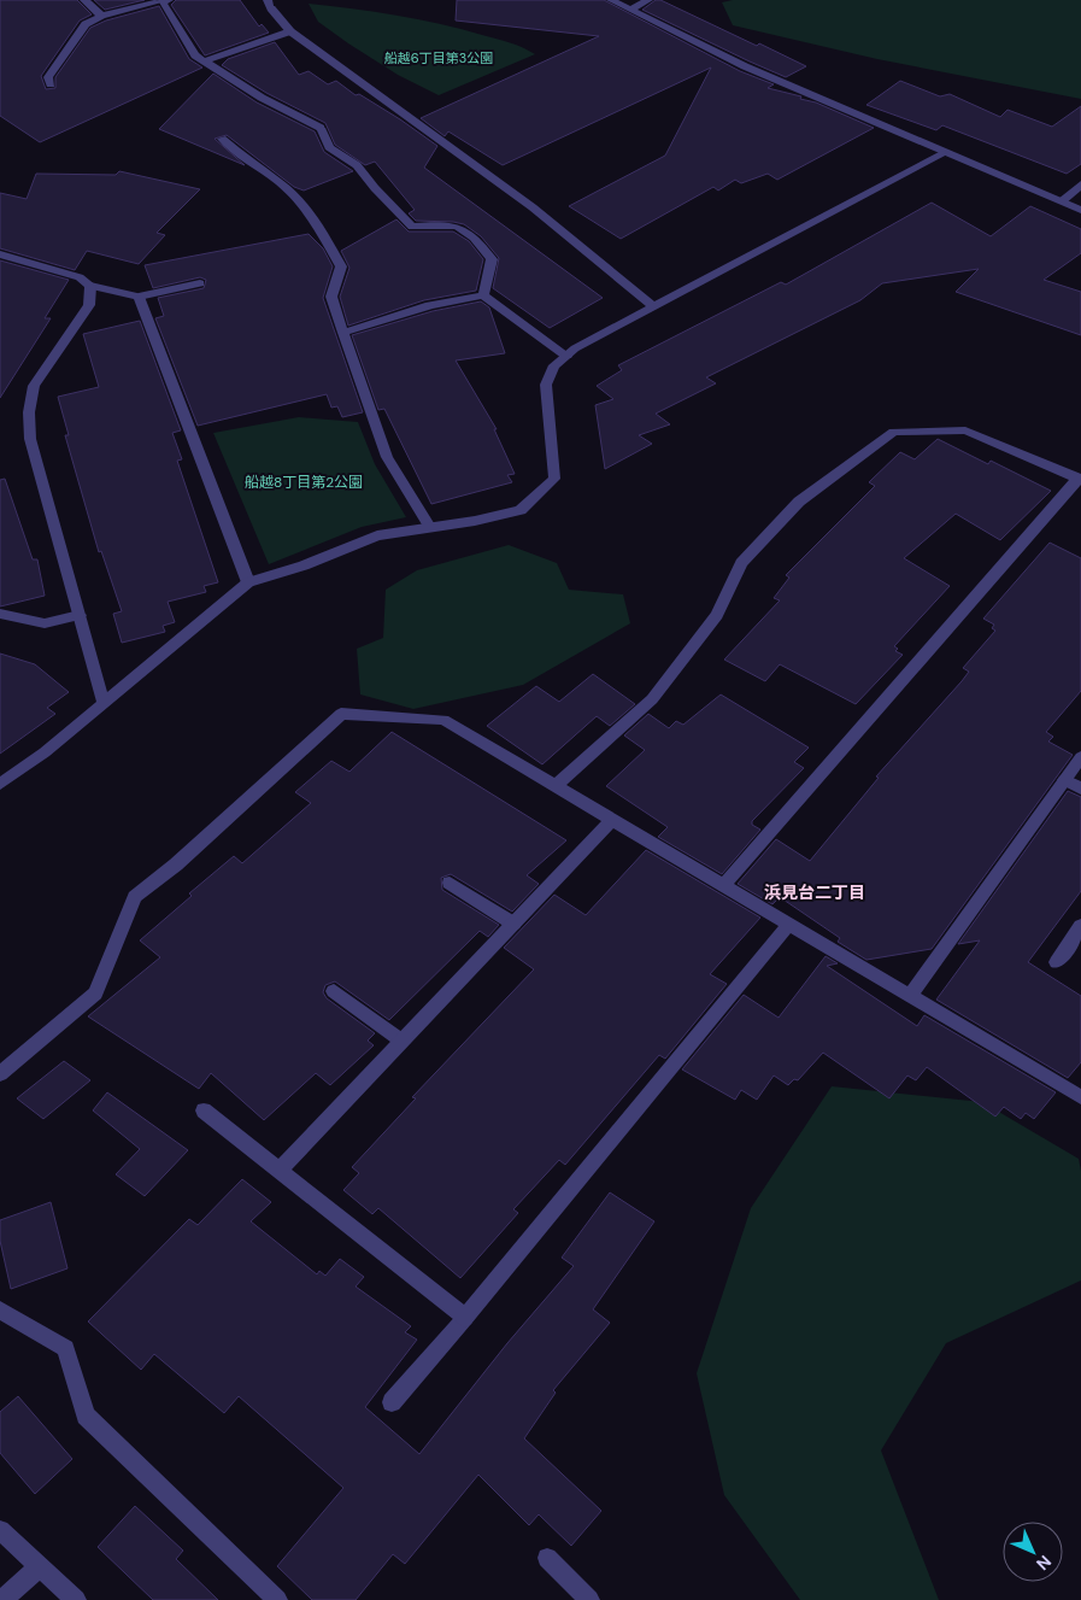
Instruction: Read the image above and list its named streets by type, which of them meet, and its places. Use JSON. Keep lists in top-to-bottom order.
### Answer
{
  "districts": ["浜見台二丁目"],
  "parks": ["船越6丁目第3公園", "船越8丁目第2公園"],
  "north": "bottom right"
}
